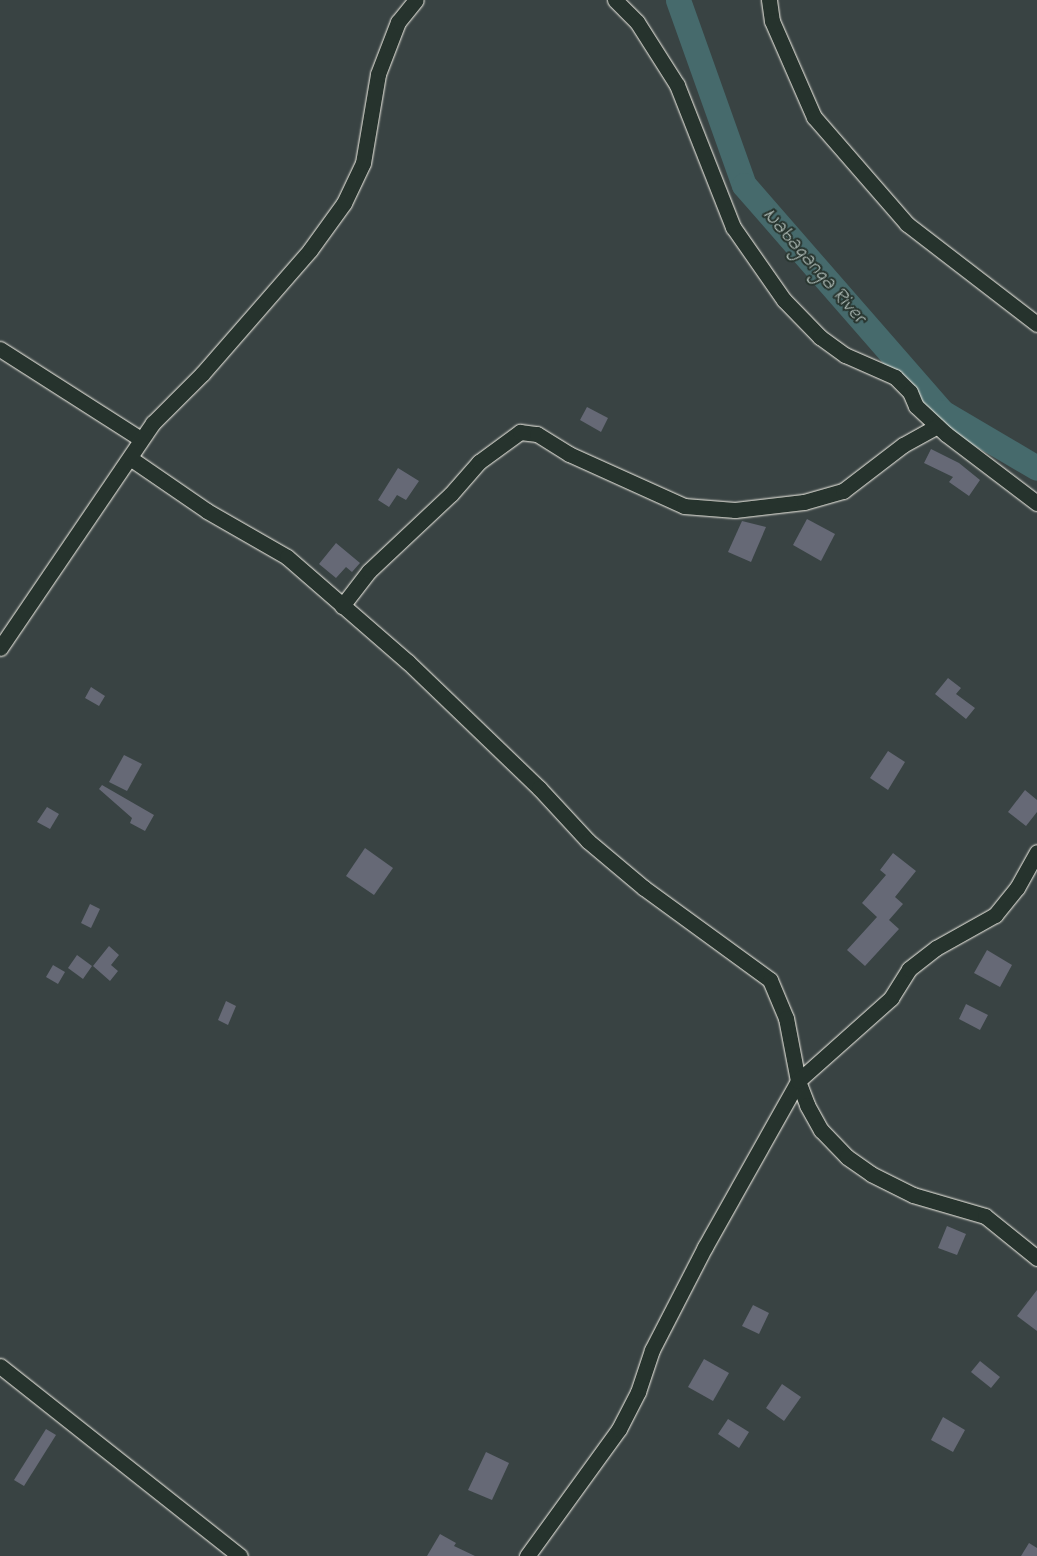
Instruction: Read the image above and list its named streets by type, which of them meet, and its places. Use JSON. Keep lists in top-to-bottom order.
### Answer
{
  "water": ["Nabaganga River"]
}
